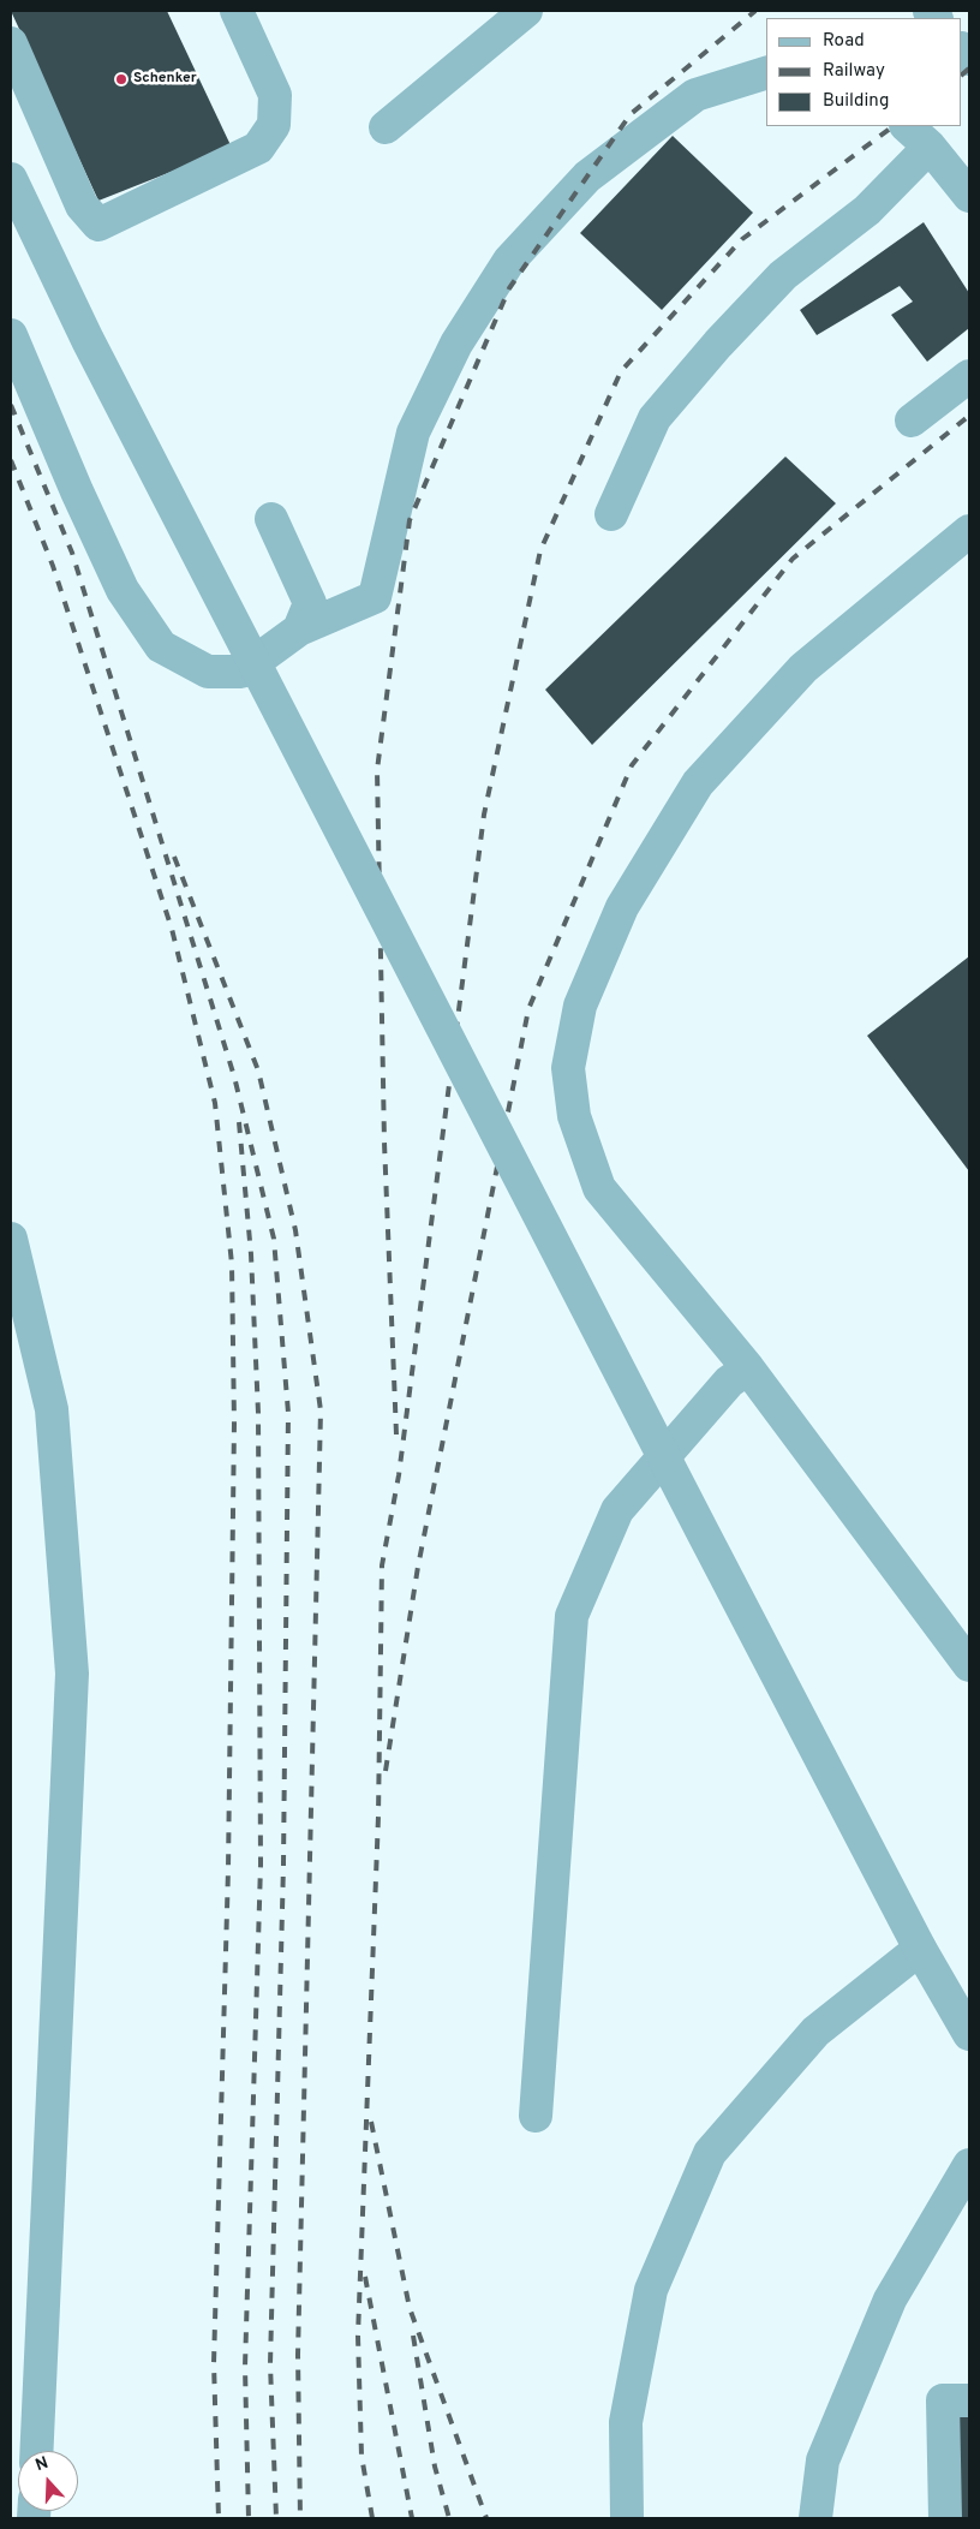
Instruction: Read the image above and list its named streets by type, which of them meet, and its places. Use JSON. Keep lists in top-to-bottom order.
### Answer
{
  "places": ["Schenker"],
  "legend": ["Road", "Railway", "Building"],
  "north": "top"
}
